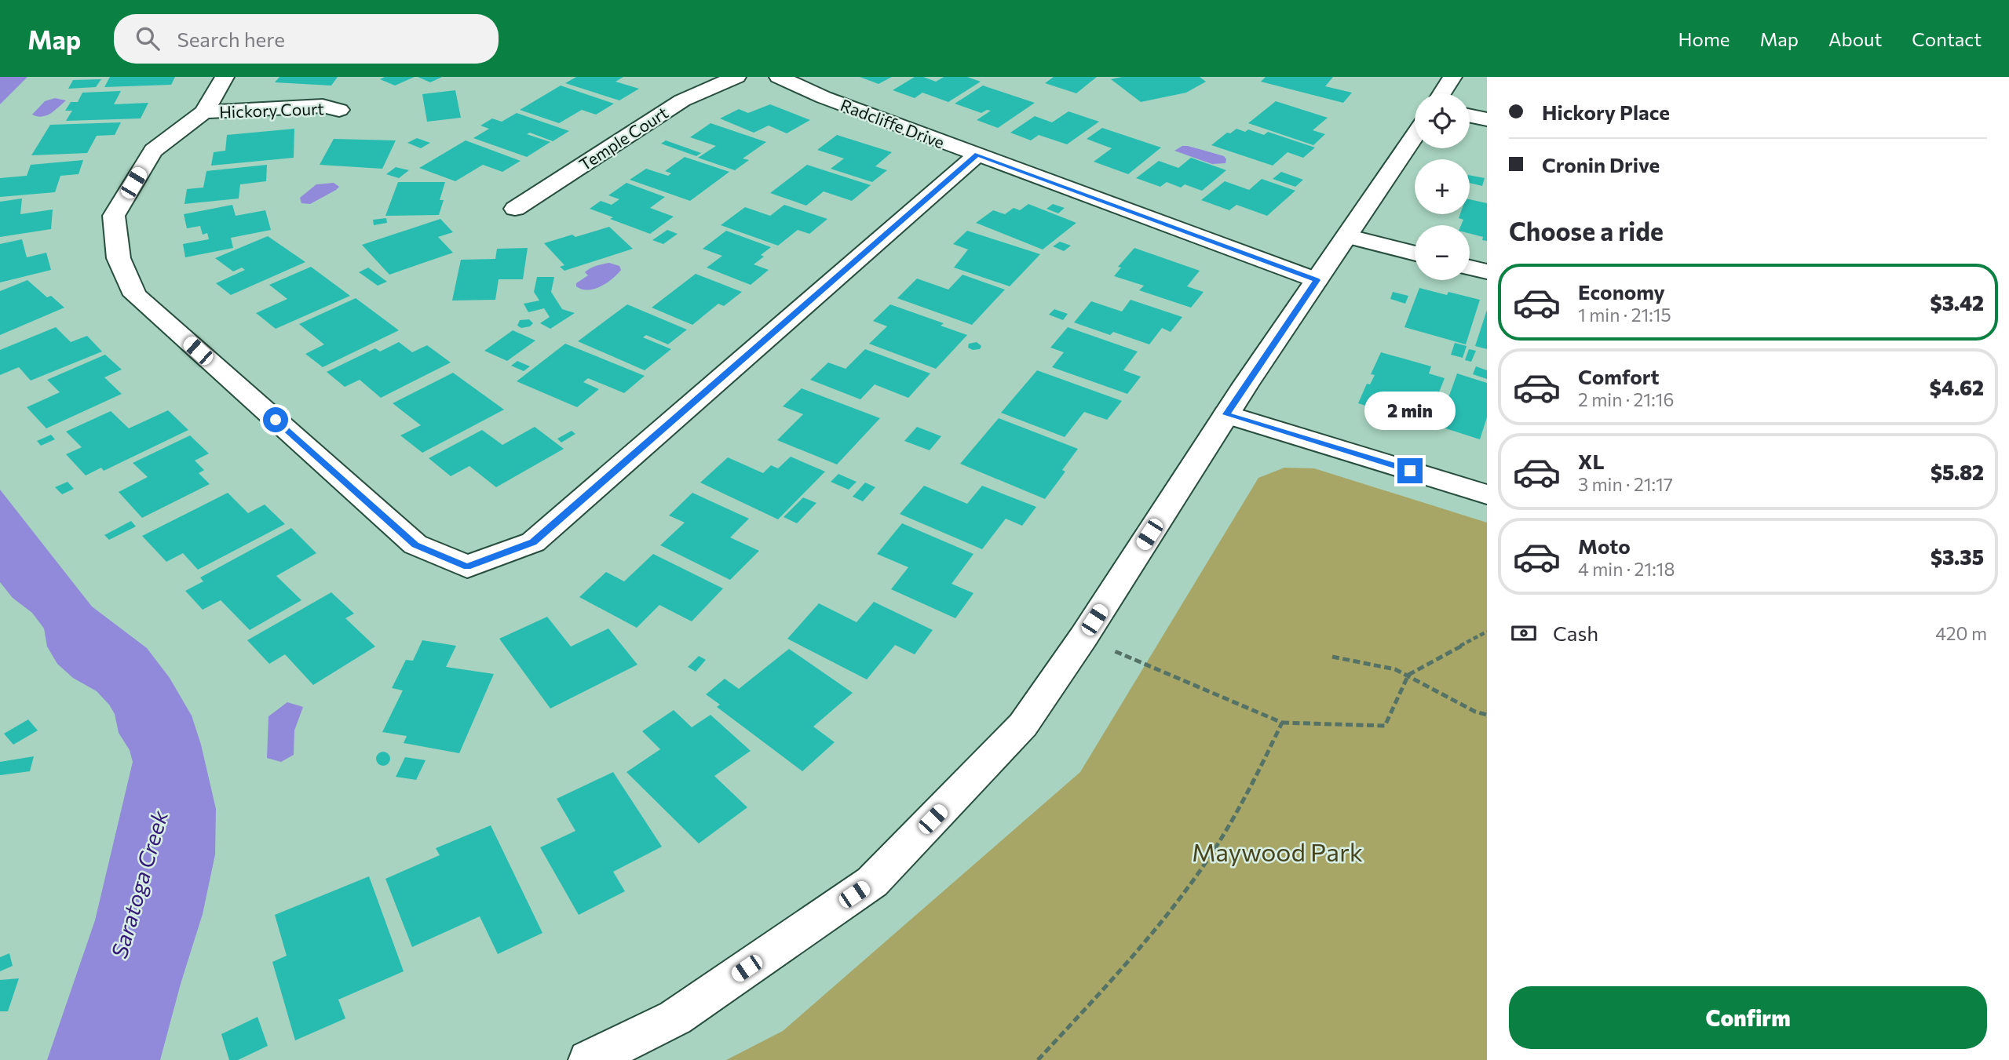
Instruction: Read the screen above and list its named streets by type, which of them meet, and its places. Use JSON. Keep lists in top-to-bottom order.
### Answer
{
  "streets": {
    "street": ["Hickory Court", "Radcliffe Drive", "Temple Court"]
  },
  "water": ["Saratoga Creek"],
  "parks": ["Maywood Park"],
  "page": {
    "header": "Map",
    "search": "Search here",
    "nav": [
      "Home",
      "Map",
      "About",
      "Contact"
    ],
    "banner": ["Hickory Place", "Cronin Drive"],
    "map_buttons": ["+", "−"],
    "heading": "Choose a ride",
    "list": [
      {
        "name": "Economy",
        "note": "1 min · 21:15",
        "value": "$3.42"
      },
      {
        "name": "Comfort",
        "note": "2 min · 21:16",
        "value": "$4.62"
      },
      {
        "name": "XL",
        "note": "3 min · 21:17",
        "value": "$5.82"
      },
      {
        "name": "Moto",
        "note": "4 min · 21:18",
        "value": "$3.35"
      }
    ],
    "bubble": "2 min",
    "pay": ["Cash", "420 m"],
    "buttons": "Confirm"
  }
}
